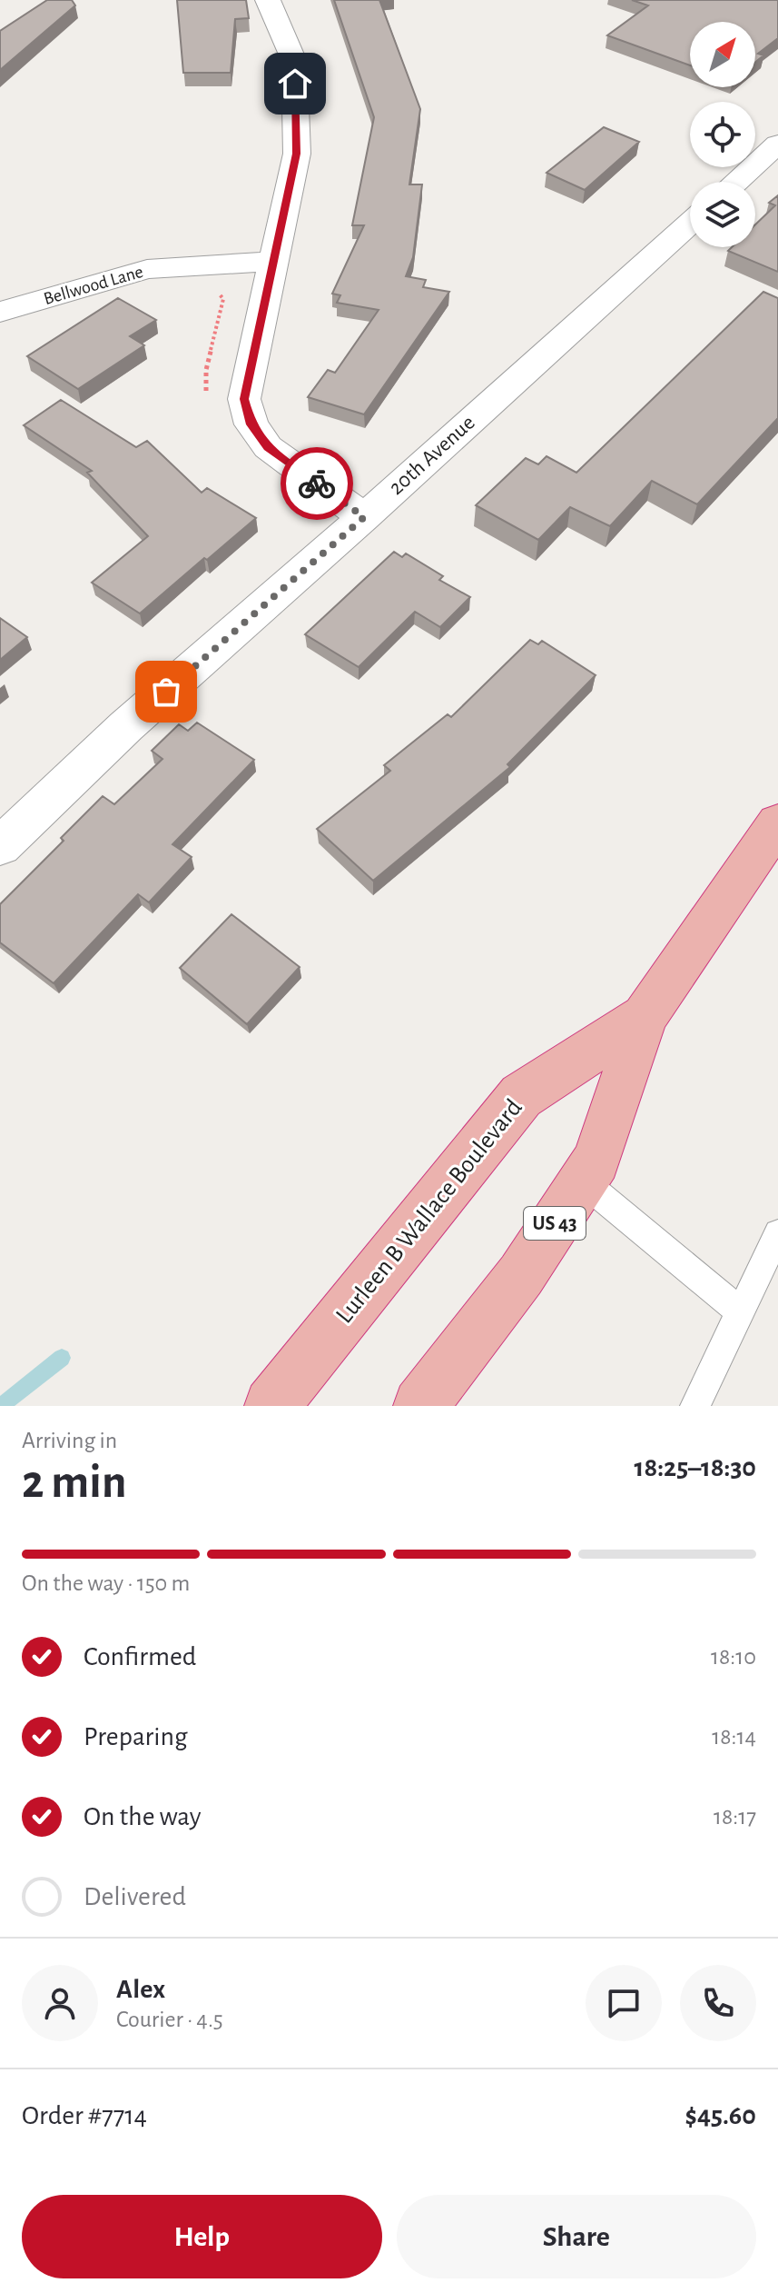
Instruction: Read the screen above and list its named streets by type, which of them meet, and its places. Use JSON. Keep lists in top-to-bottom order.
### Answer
{
  "streets": {
    "highway": ["Lurleen B Wallace Boulevard", "US 43"],
    "street": ["Bellwood Lane", "20th Avenue"]
  },
  "north": "top right",
  "page": {
    "heading": ["2 min", "Arriving in", "18:25–18:30"],
    "panel": [
      "Alex",
      "Courier · 4.5",
      "Order #7714",
      "$45.60"
    ],
    "bar": "On the way · 150 m",
    "list": [
      ["Confirmed", "18:10"],
      ["Preparing", "18:14"],
      ["On the way", "18:17"],
      "Delivered"
    ],
    "buttons": ["Help", "Share"]
  }
}
